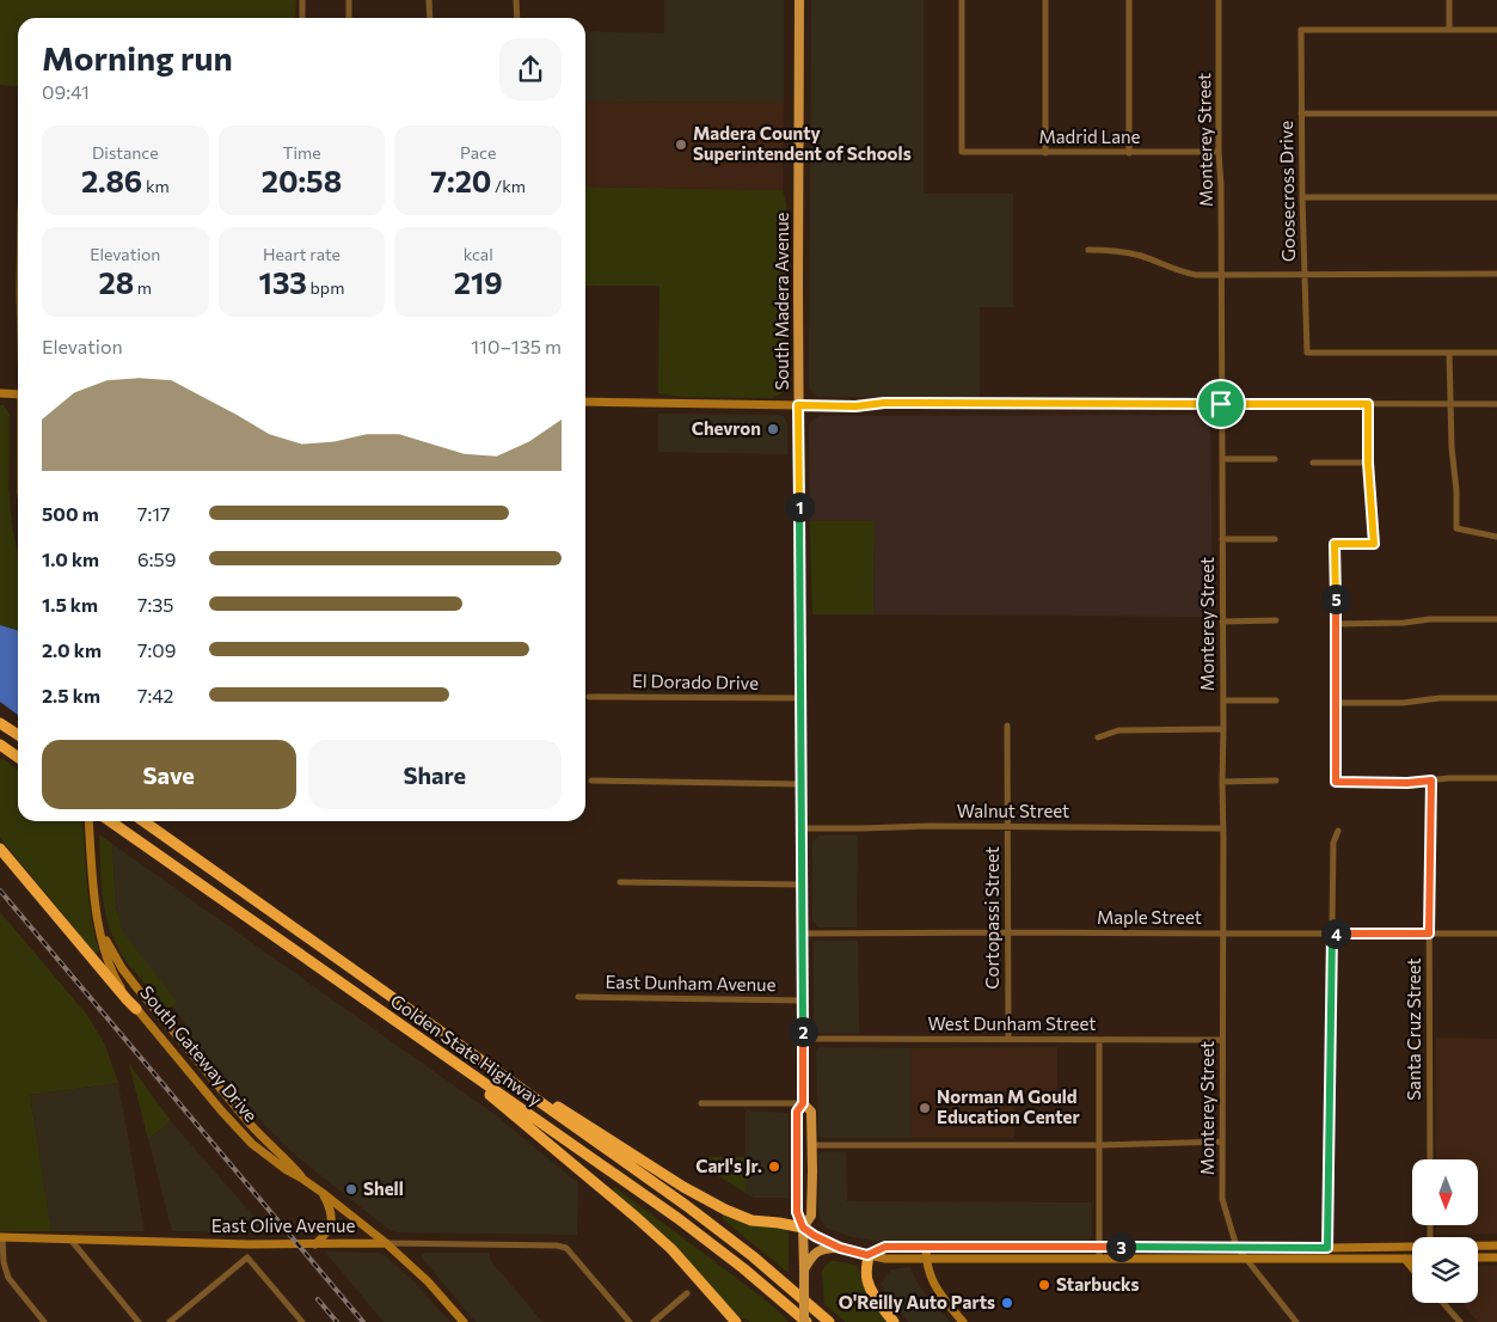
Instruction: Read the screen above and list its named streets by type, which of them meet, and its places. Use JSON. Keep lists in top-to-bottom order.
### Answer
{
  "streets": {
    "highway": ["Golden State Highway"],
    "main road": ["South Madera Avenue", "South Gateway Drive", "East Olive Avenue"],
    "street": [
      "Madrid Lane",
      "Monterey Street",
      "Goosecross Drive",
      "El Dorado Drive",
      "Walnut Street",
      "Cortopassi Street",
      "Maple Street",
      "East Dunham Avenue",
      "West Dunham Street",
      "Santa Cruz Street"
    ]
  },
  "crossings": [
    ["Madrid Lane", "Monterey Street"],
    ["Monterey Street", "Walnut Street"],
    ["Monterey Street", "Maple Street"],
    ["Monterey Street", "West Dunham Street"],
    ["South Madera Avenue", "El Dorado Drive"],
    ["South Madera Avenue", "Walnut Street"],
    ["South Madera Avenue", "Maple Street"],
    ["South Madera Avenue", "East Dunham Avenue"],
    ["South Madera Avenue", "West Dunham Street"],
    ["South Madera Avenue", "Golden State Highway"],
    ["Walnut Street", "Cortopassi Street"],
    ["Cortopassi Street", "Maple Street"],
    ["Cortopassi Street", "West Dunham Street"],
    ["Maple Street", "Santa Cruz Street"],
    ["South Gateway Drive", "East Olive Avenue"]
  ],
  "places": [
    "Madera County Superintendent of Schools",
    "Chevron",
    "Norman M Gould Education Center",
    "Carl's Jr.",
    "Shell",
    "Starbucks",
    "O'Reilly Auto Parts"
  ],
  "north": "bottom",
  "page": {
    "heading": ["Morning run", "09:41"],
    "stats": [
      ["Distance", "2.86 km"],
      ["Time", "20:58"],
      ["Pace", "7:20 /km"],
      ["Elevation", "28 m"],
      ["Heart rate", "133 bpm"],
      ["kcal", "219"]
    ],
    "chart": ["Elevation", "110–135 m"],
    "list": [
      {
        "name": "500 m",
        "note": "7:17"
      },
      {
        "name": "1.0 km",
        "note": "6:59"
      },
      {
        "name": "1.5 km",
        "note": "7:35"
      },
      {
        "name": "2.0 km",
        "note": "7:09"
      },
      {
        "name": "2.5 km",
        "note": "7:42"
      }
    ],
    "pins": [
      "1",
      "5",
      "4",
      "2",
      "3"
    ],
    "buttons": ["Save", "Share"]
  }
}
